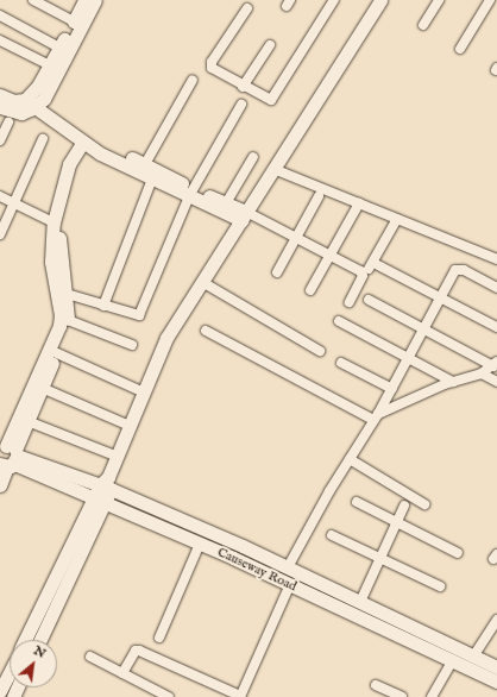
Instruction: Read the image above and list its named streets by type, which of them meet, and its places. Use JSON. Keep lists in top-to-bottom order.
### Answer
{
  "streets": {
    "street": ["Causeway Road"]
  },
  "north": "top right"
}
